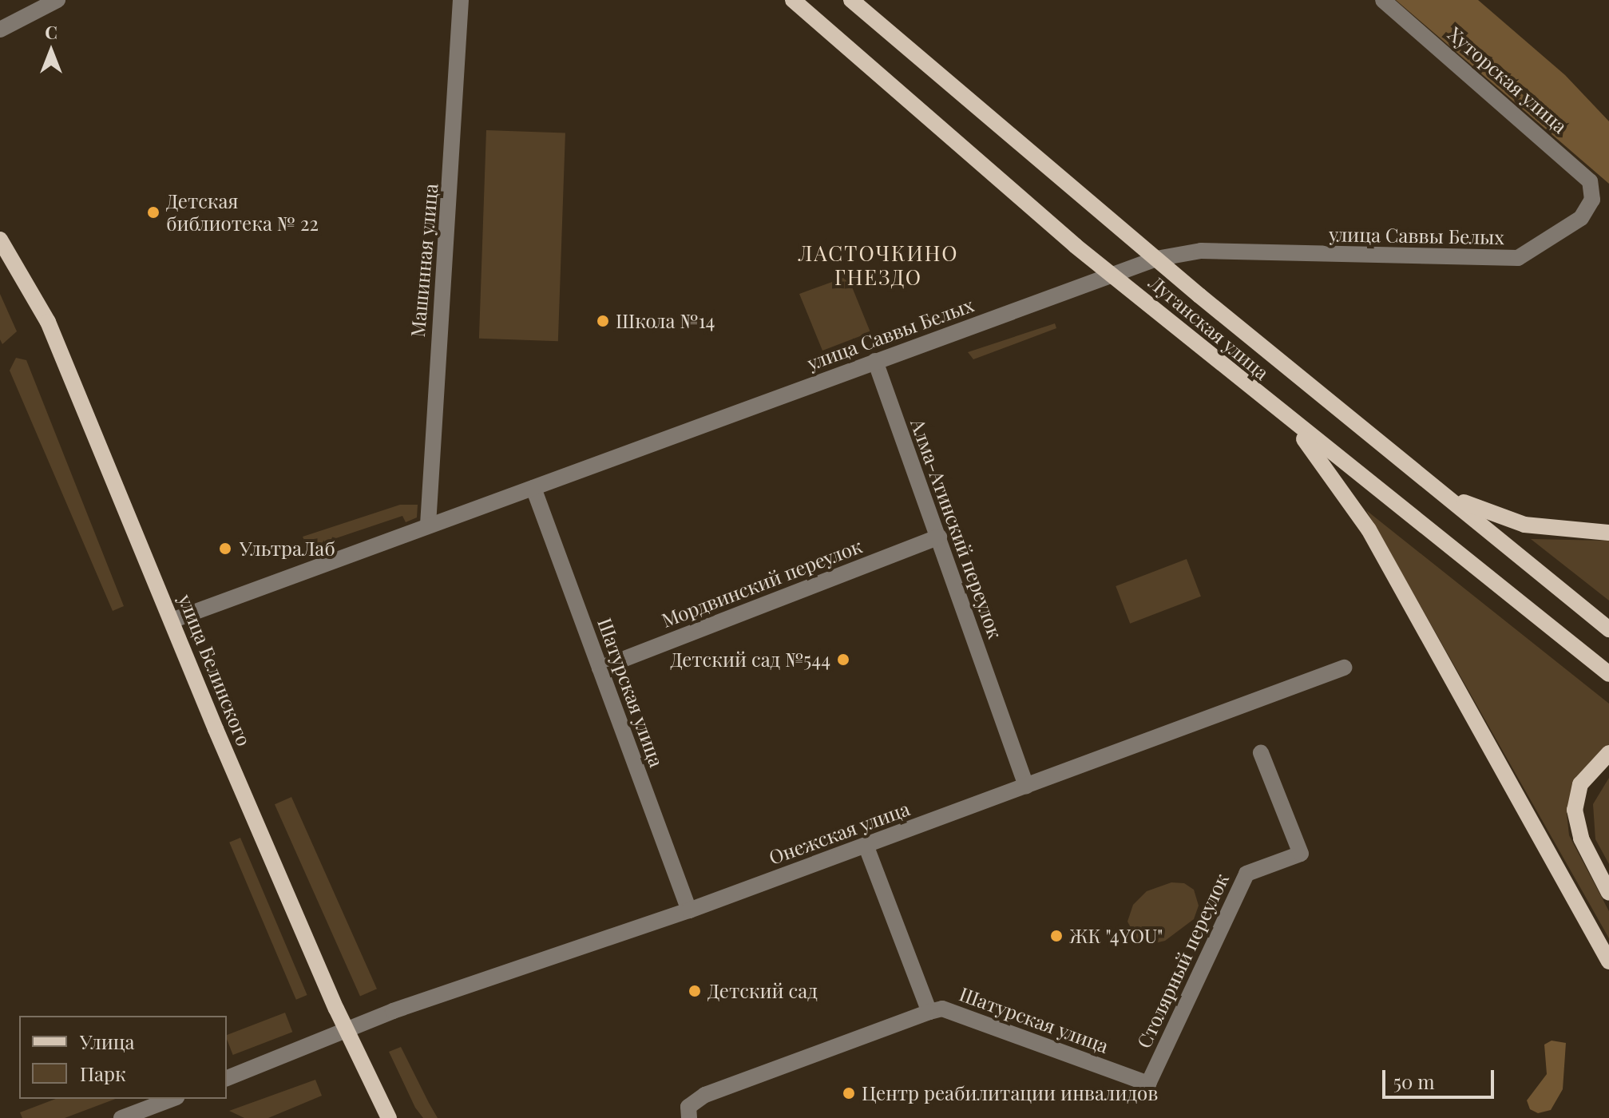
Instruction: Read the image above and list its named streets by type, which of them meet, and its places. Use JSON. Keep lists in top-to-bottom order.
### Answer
{
  "streets": {
    "main road": ["Луганская улица", "улица Белинского"],
    "street": [
      "Хуторская улица",
      "улица Саввы Белых",
      "Машинная улица",
      "Алма-Атинский переулок",
      "Мордвинский переулок",
      "Шатурская улица",
      "Онежская улица",
      "Столярный переулок"
    ]
  },
  "crossings": [
    ["Хуторская улица", "улица Саввы Белых"],
    ["улица Саввы Белых", "Машинная улица"],
    ["улица Саввы Белых", "Луганская улица"],
    ["улица Саввы Белых", "Алма-Атинский переулок"],
    ["улица Саввы Белых", "улица Белинского"],
    ["улица Саввы Белых", "Шатурская улица"],
    ["Алма-Атинский переулок", "Мордвинский переулок"],
    ["Алма-Атинский переулок", "Онежская улица"],
    ["Мордвинский переулок", "Шатурская улица"],
    ["улица Белинского", "Онежская улица"],
    ["Шатурская улица", "Онежская улица"],
    ["Шатурская улица", "Столярный переулок"]
  ],
  "districts": ["ЛАСТОЧКИНО ГНЕЗДО"],
  "places": [
    "Детская библиотека № 22",
    "Школа №14",
    "УльтраЛаб",
    "Детский сад №544",
    "ЖК \"4YOU\"",
    "Детский сад",
    "Центр реабилитации инвалидов"
  ],
  "legend": ["Улица", "Парк"],
  "scale_bar": "50 m",
  "north": "top"
}
